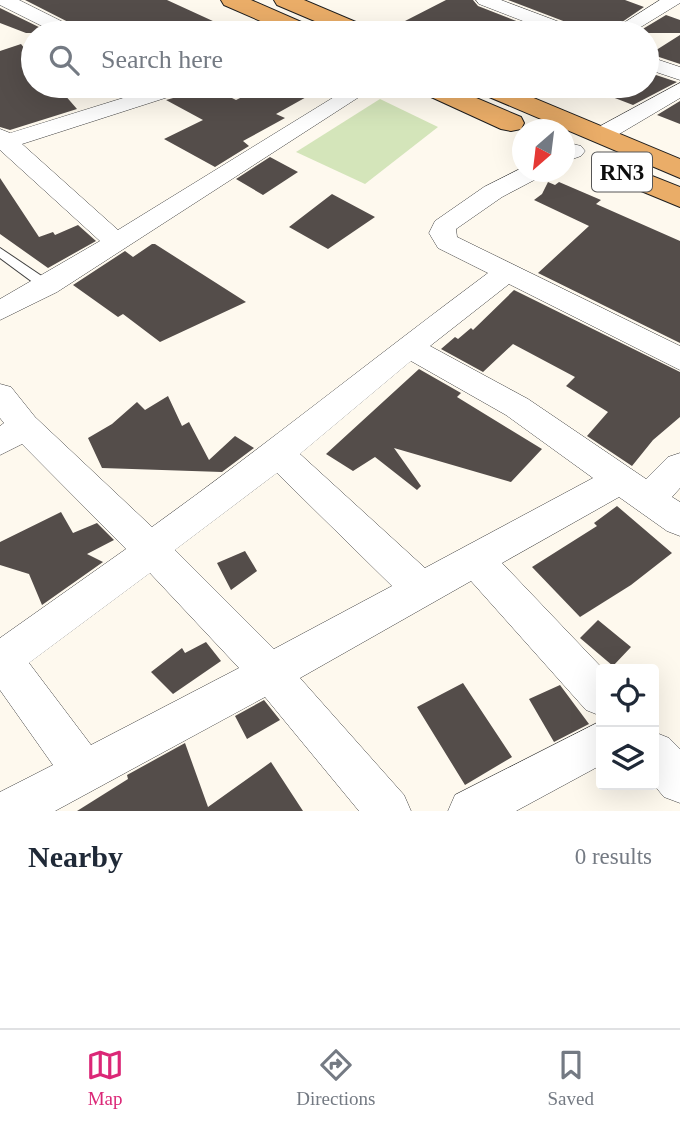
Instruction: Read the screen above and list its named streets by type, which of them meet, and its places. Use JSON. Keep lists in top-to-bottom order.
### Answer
{
  "streets": {
    "highway": ["RN3"]
  },
  "north": "bottom left",
  "page": {
    "search": "Search here",
    "heading": ["Nearby", "0 results"],
    "nav": ["Map", "Directions", "Saved"]
  }
}
